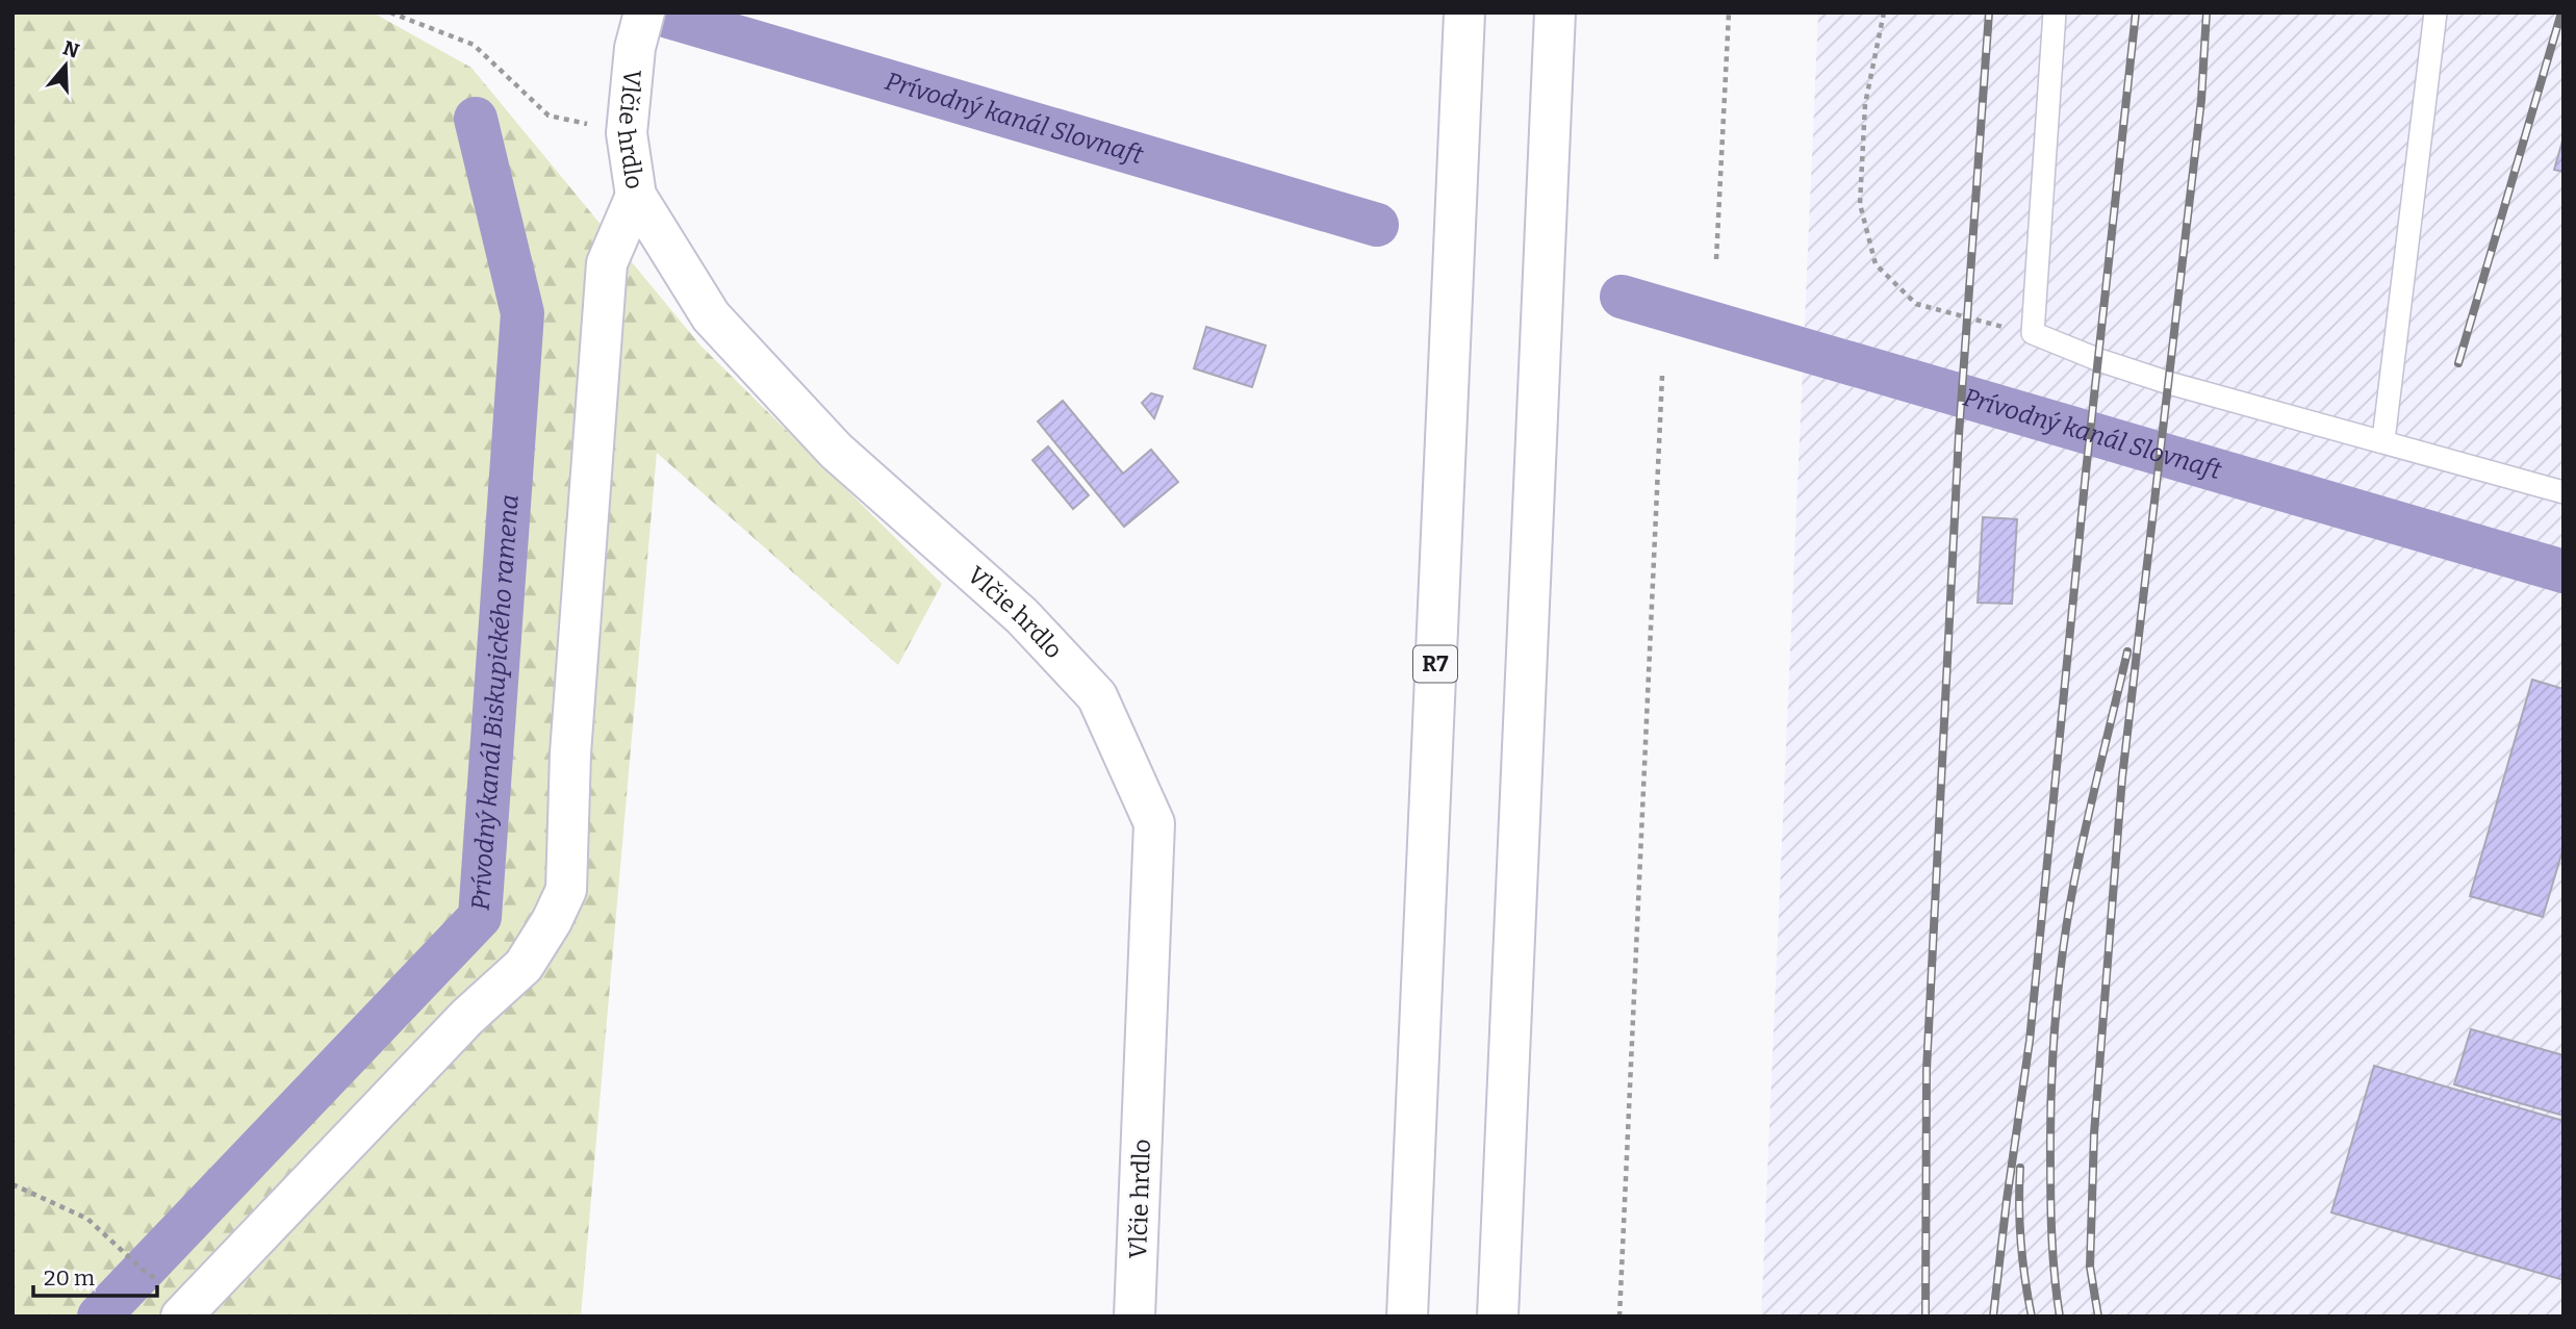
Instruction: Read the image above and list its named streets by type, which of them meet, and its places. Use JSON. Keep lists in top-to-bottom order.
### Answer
{
  "streets": {
    "main road": ["Vlčie hrdlo", "R7"]
  },
  "water": ["Prívodný kanál Slovnaft", "Prívodný kanál Biskupického ramena"],
  "scale_bar": "20 m",
  "north": "top"
}
